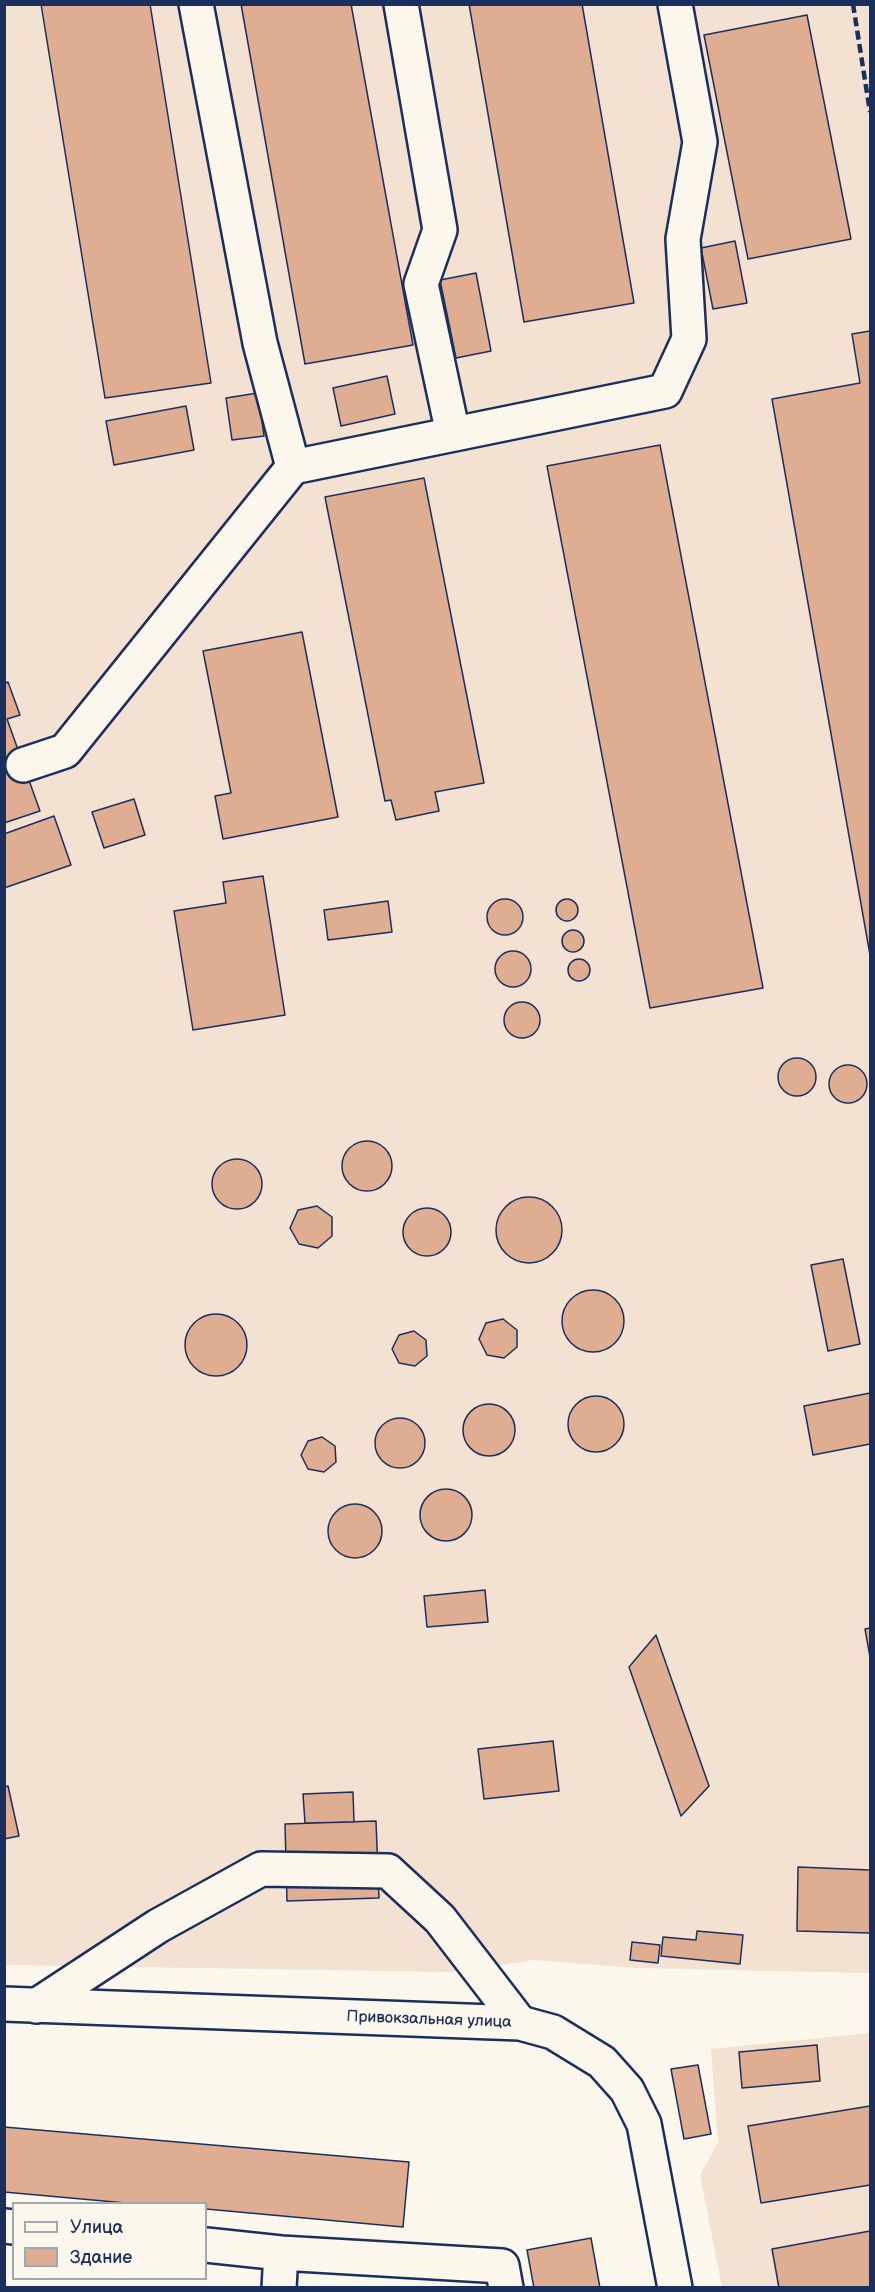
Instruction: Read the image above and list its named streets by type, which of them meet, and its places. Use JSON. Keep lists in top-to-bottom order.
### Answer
{
  "streets": {
    "street": ["Привокзальная улица"]
  },
  "legend": ["Улица", "Здание"]
}
